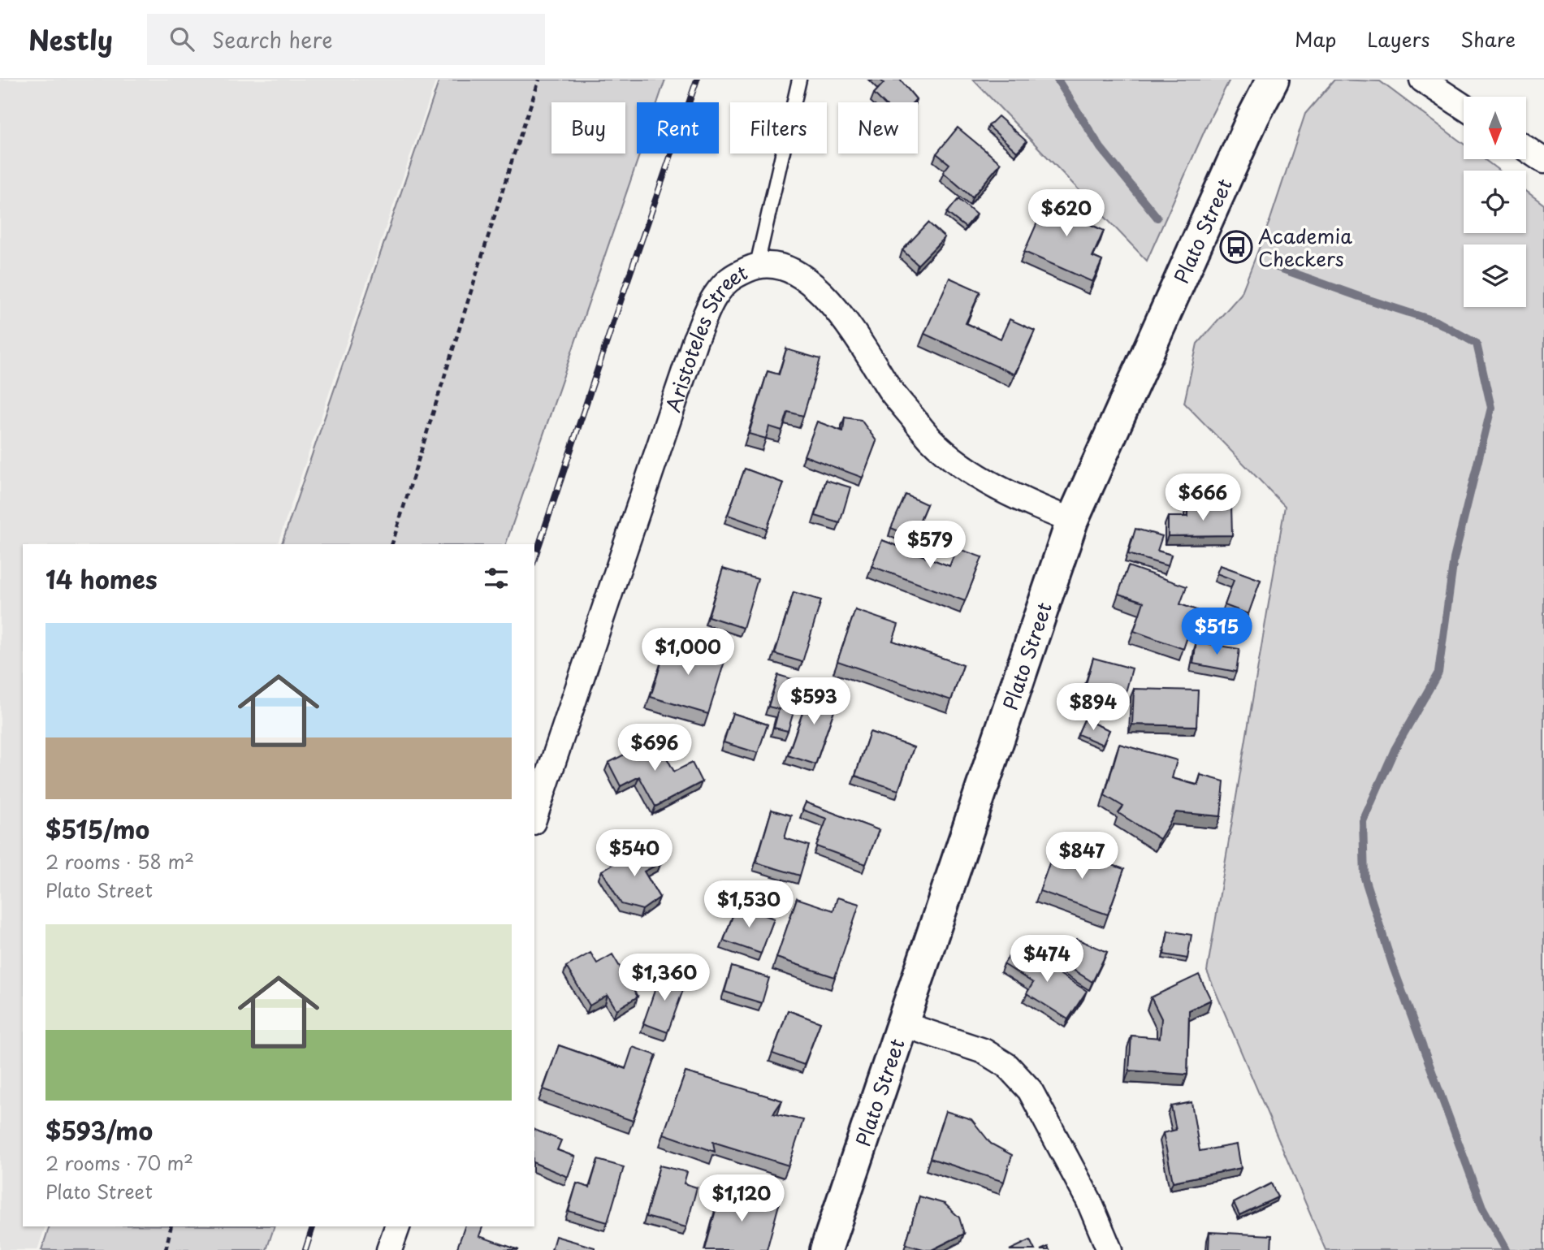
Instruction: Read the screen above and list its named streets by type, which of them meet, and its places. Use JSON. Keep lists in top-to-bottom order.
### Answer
{
  "streets": {
    "street": ["Plato Street", "Aristoteles Street"]
  },
  "crossings": [
    ["Plato Street", "Aristoteles Street"]
  ],
  "places": {
    "bus stop": ["Academia Checkers"]
  },
  "north": "bottom",
  "page": {
    "header": "Nestly",
    "search": "Search here",
    "nav": ["Map", "Layers", "Share"],
    "chip": [
      "Buy",
      "Rent",
      "Filters",
      "New"
    ],
    "price": [
      "$620",
      "$666",
      "$579",
      "$515",
      "$1,000",
      "$593",
      "$894",
      "$696",
      "$540",
      "$847",
      "$1,530",
      "$474",
      "$1,360",
      "$1,120"
    ],
    "heading": "14 homes",
    "list": [
      {
        "name": "$515/mo",
        "note": "2 rooms · 58 m² · Plato Street"
      },
      {
        "name": "$593/mo",
        "note": "2 rooms · 70 m² · Plato Street"
      }
    ]
  }
}
